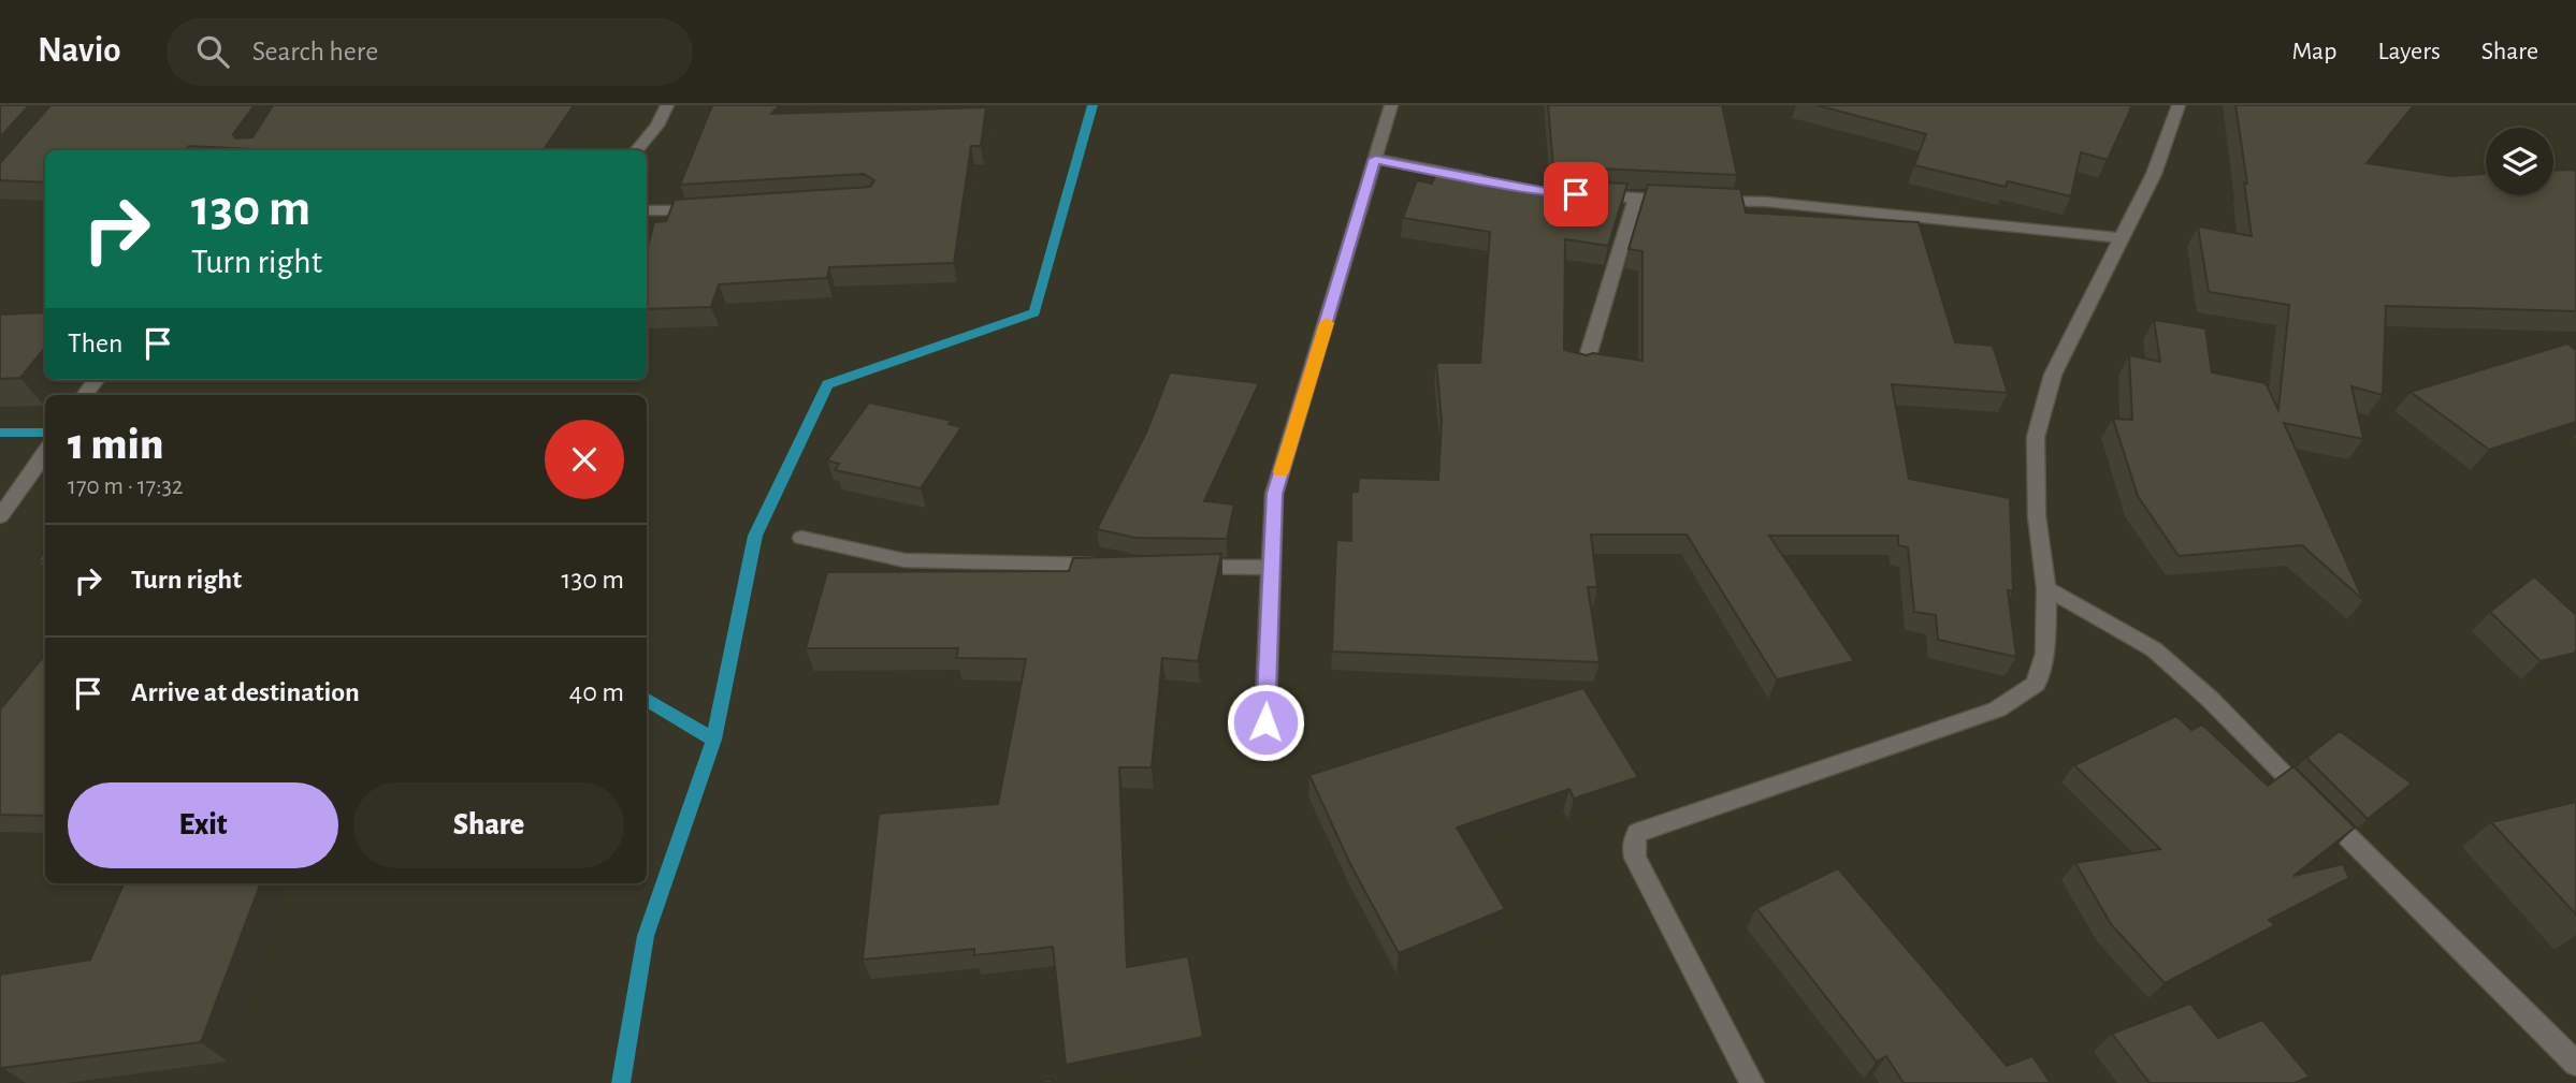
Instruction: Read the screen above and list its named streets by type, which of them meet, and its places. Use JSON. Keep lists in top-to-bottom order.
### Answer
{
  "page": {
    "header": "Navio",
    "search": "Search here",
    "nav": ["Map", "Layers", "Share"],
    "turn": ["130 m", "Turn right"],
    "then": "Then",
    "heading": ["1 min", "170 m · 17:32"],
    "list": [
      {
        "name": "Turn right",
        "value": "130 m"
      },
      {
        "name": "Arrive at destination",
        "value": "40 m"
      }
    ],
    "buttons": ["Exit", "Share"]
  }
}
